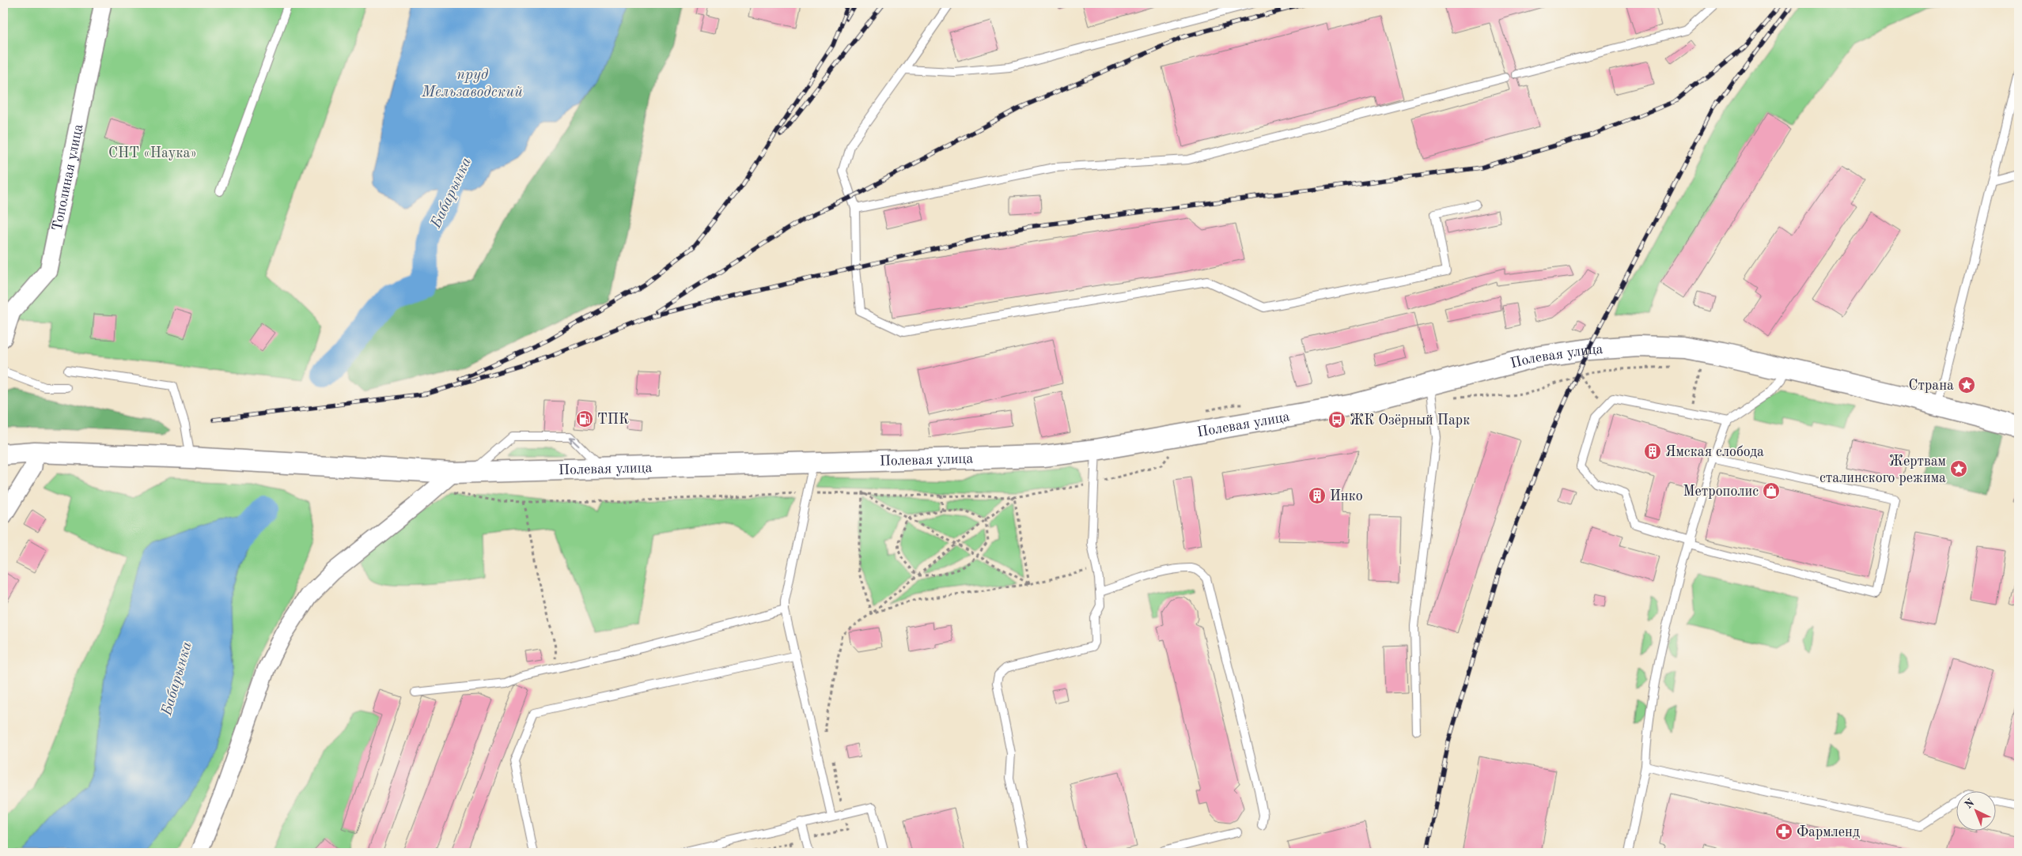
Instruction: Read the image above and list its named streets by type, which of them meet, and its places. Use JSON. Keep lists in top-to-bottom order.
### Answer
{
  "streets": {
    "street": ["Тополиная улица", "Полевая улица"]
  },
  "water": ["пруд Мельзаводский", "Бабарынка"],
  "parks": ["СНТ «Наука»"],
  "places": {
    "place": ["Страна", "Жертвам сталинского режима"],
    "fuel station": ["ТПК"],
    "bus stop": ["ЖК Озёрный Парк"],
    "building": ["Ямская слобода", "Инко"],
    "shop": ["Метрополис"],
    "pharmacy": ["Фармленд"]
  },
  "north": "top left"
}
